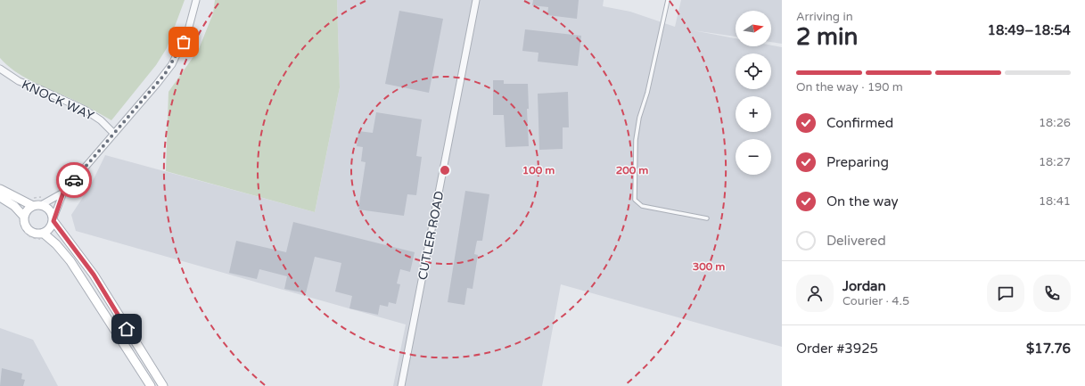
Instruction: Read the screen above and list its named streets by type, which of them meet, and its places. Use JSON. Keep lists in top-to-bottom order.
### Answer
{
  "streets": {
    "street": ["KNOCK WAY", "CUTLER ROAD"]
  },
  "north": "right",
  "page": {
    "heading": ["2 min", "Arriving in", "18:49–18:54"],
    "panel": [
      "Jordan",
      "Courier · 4.5",
      "Order #3925",
      "$17.76"
    ],
    "map_buttons": ["+", "−"],
    "bar": "On the way · 190 m",
    "list": [
      ["Confirmed", "18:26"],
      ["Preparing", "18:27"],
      ["On the way", "18:41"],
      "Delivered"
    ]
  },
  "rings": ["100 m", "200 m", "300 m"]
}
